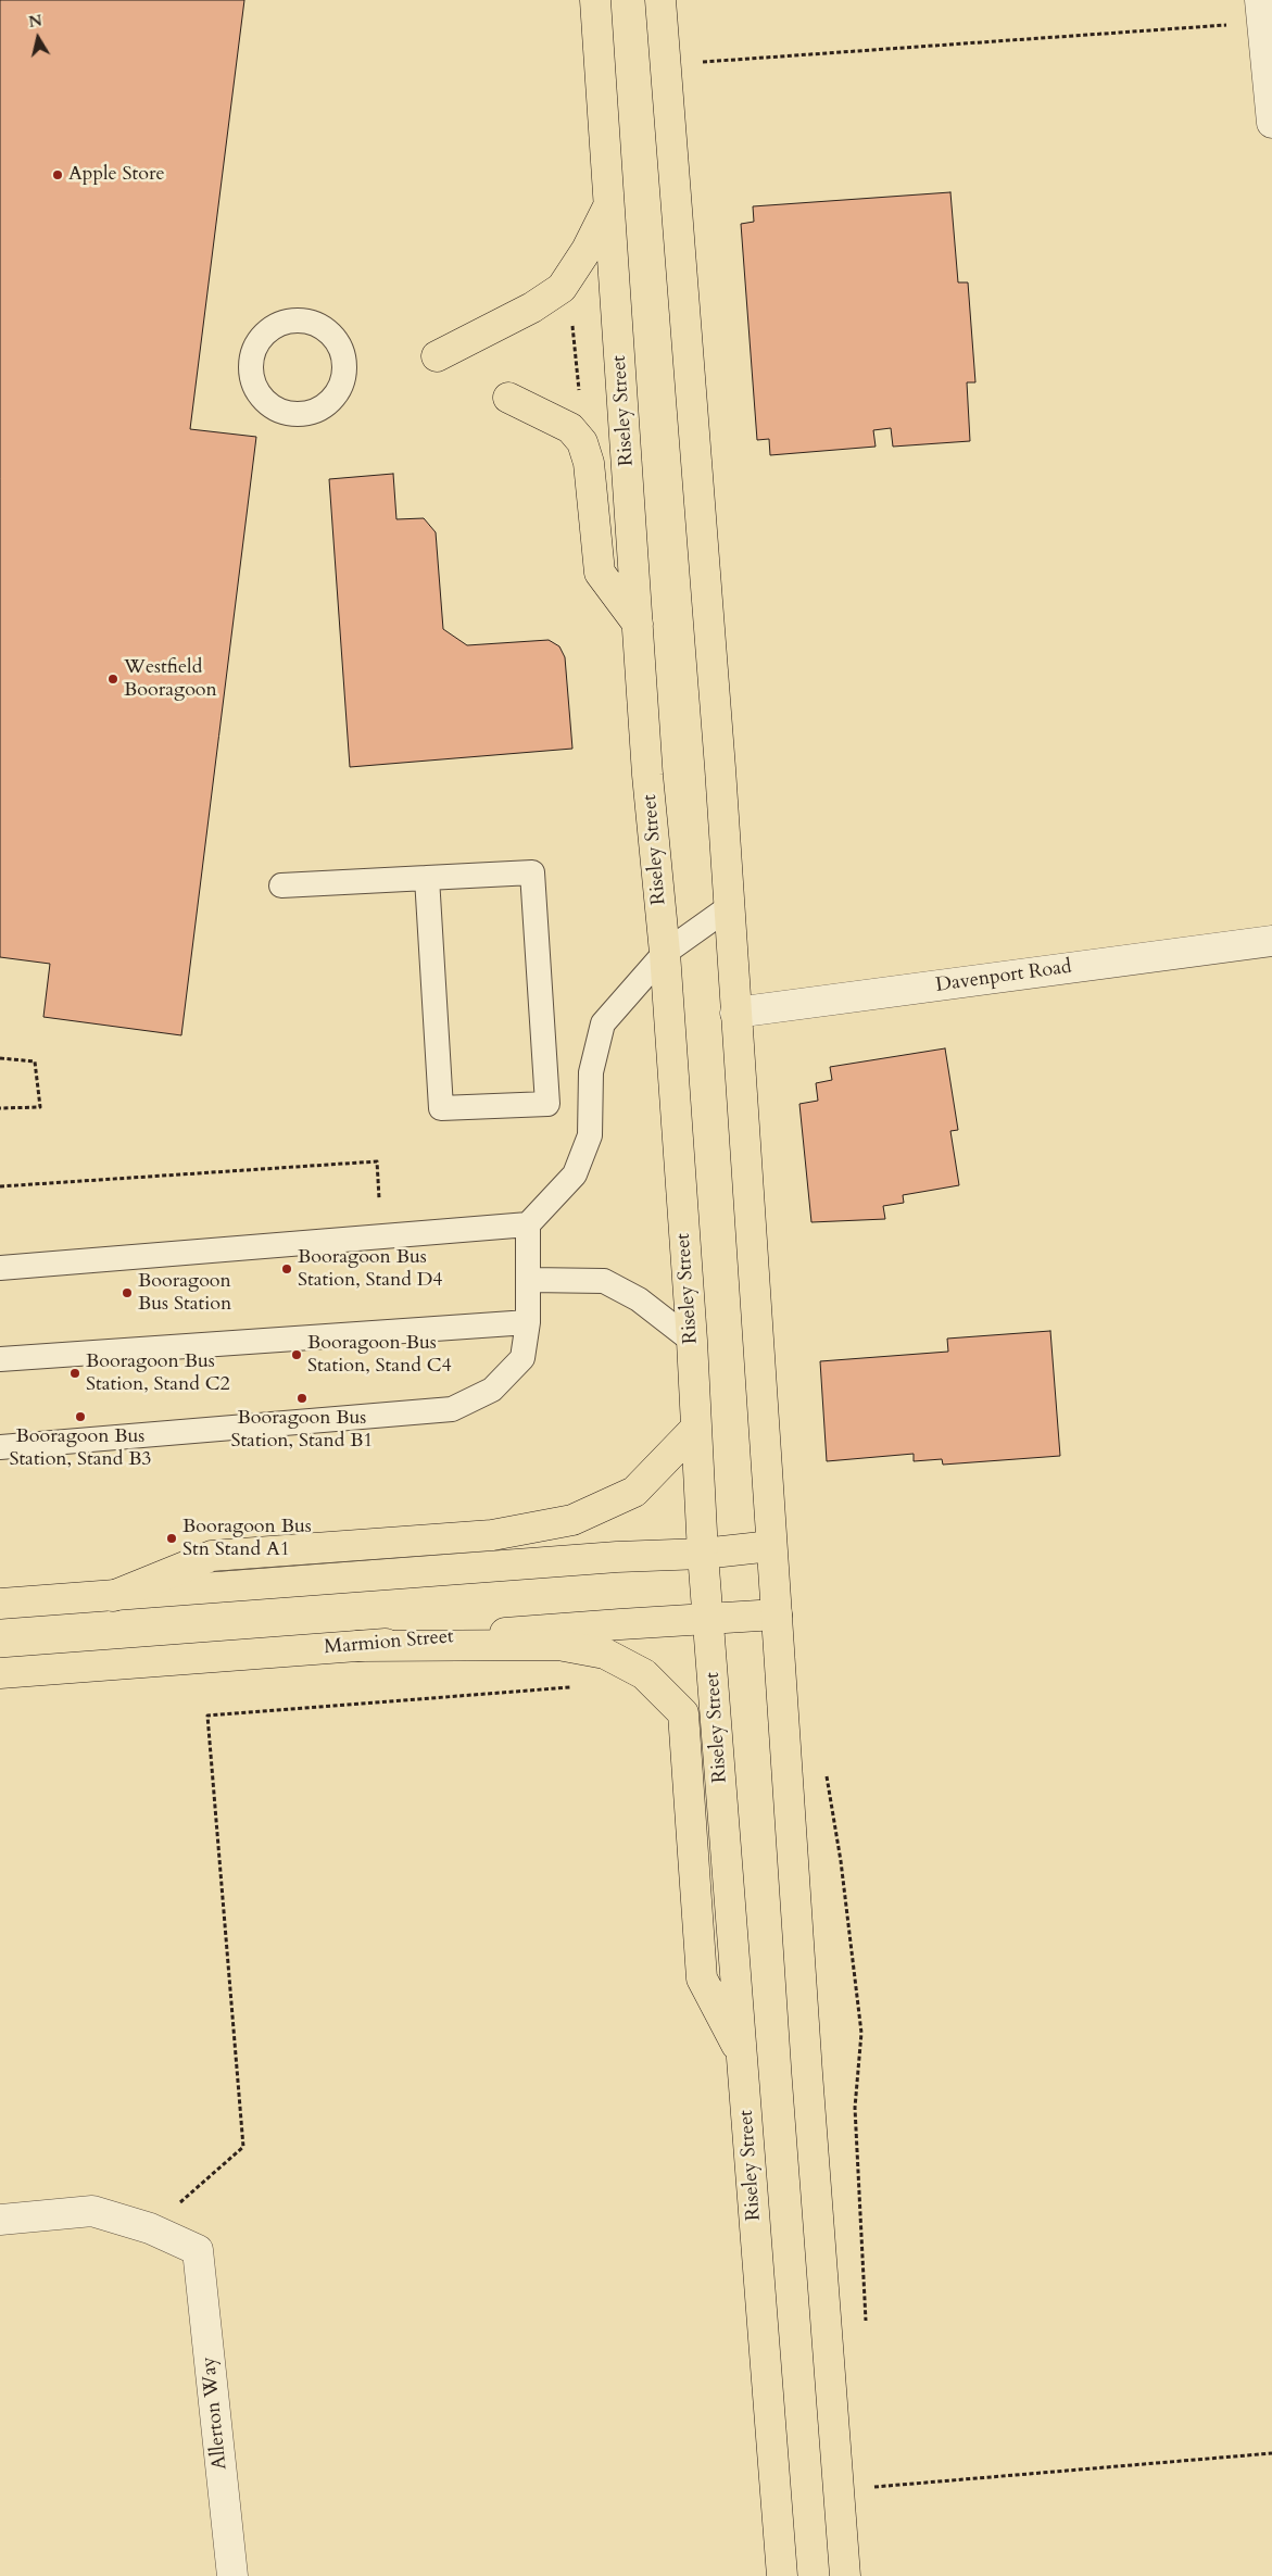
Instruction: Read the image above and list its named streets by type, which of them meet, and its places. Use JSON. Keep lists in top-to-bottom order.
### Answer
{
  "streets": {
    "main road": ["Riseley Street", "Marmion Street"],
    "street": ["Davenport Road", "Allerton Way"]
  },
  "crossings": [
    ["Riseley Street", "Marmion Street"]
  ],
  "places": [
    "Apple Store",
    "Westfield Booragoon",
    "Booragoon Bus Station, Stand D4",
    "Booragoon Bus Station",
    "Booragoon Bus Station, Stand C4",
    "Booragoon Bus Station, Stand C2",
    "Booragoon Bus Station, Stand B1",
    "Booragoon Bus Station, Stand B3",
    "Booragoon Bus Stn Stand A1"
  ],
  "north": "top"
}
